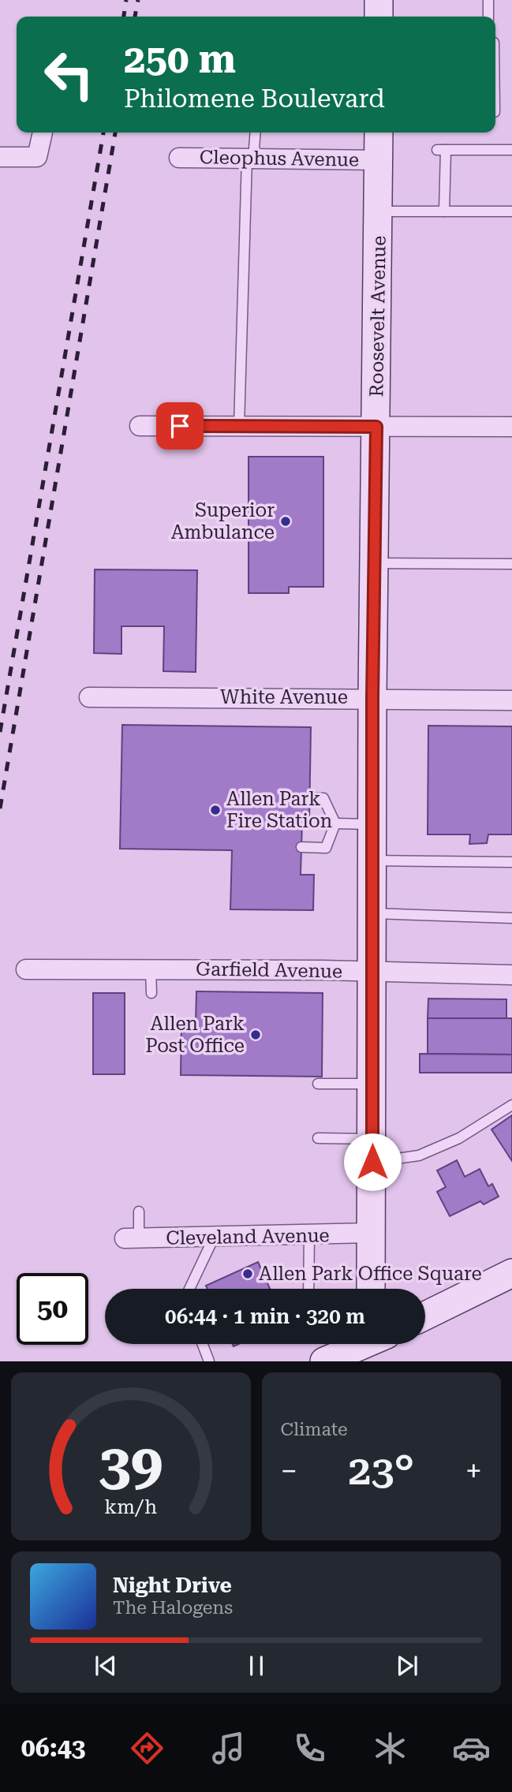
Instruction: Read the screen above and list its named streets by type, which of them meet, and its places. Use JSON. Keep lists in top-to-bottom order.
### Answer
{
  "streets": {
    "main road": ["Roosevelt Avenue"],
    "street": [
      "Cleophus Avenue",
      "White Avenue",
      "Garfield Avenue",
      "Cleveland Avenue"
    ]
  },
  "crossings": [
    ["Cleophus Avenue", "Roosevelt Avenue"],
    ["Roosevelt Avenue", "White Avenue"],
    ["Roosevelt Avenue", "Garfield Avenue"],
    ["Roosevelt Avenue", "Cleveland Avenue"]
  ],
  "places": [
    "Superior Ambulance",
    "Allen Park Fire Station",
    "Allen Park Post Office",
    "Allen Park Office Square"
  ],
  "page": {
    "turn": ["250 m", "Philomene Boulevard"],
    "limit": "50",
    "trip": "06:44 · 1 min · 320 m",
    "tile": "Climate",
    "heat": ["−", "23°", "+"],
    "song": ["Night Drive", "The Halogens"],
    "tabs": "06:43",
    "gauge": ["39", "km/h"]
  }
}
